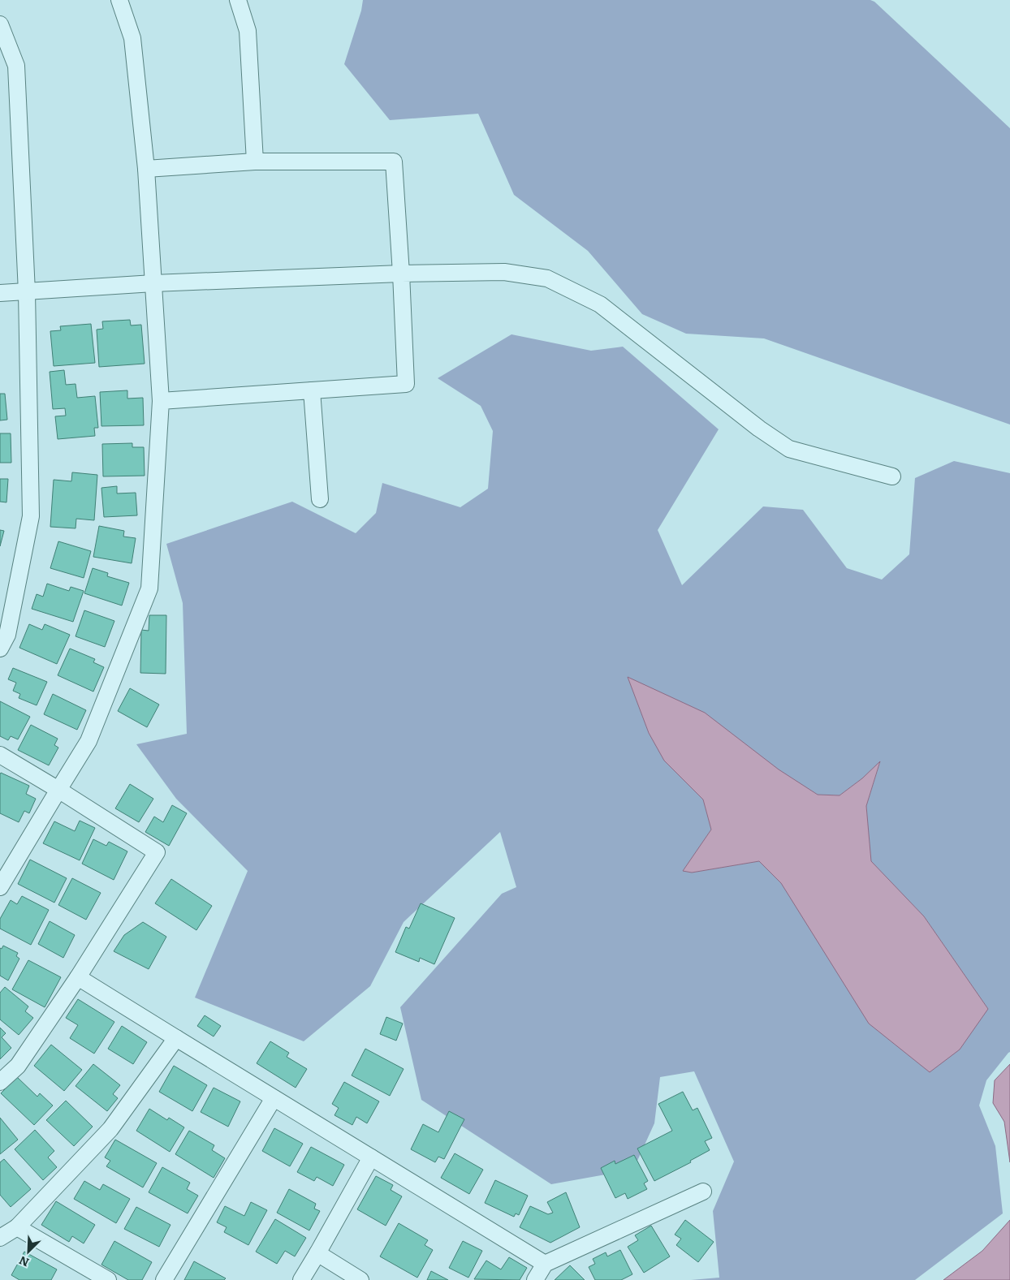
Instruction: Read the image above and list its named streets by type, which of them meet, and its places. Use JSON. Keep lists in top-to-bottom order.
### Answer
{
  "north": "bottom left"
}
